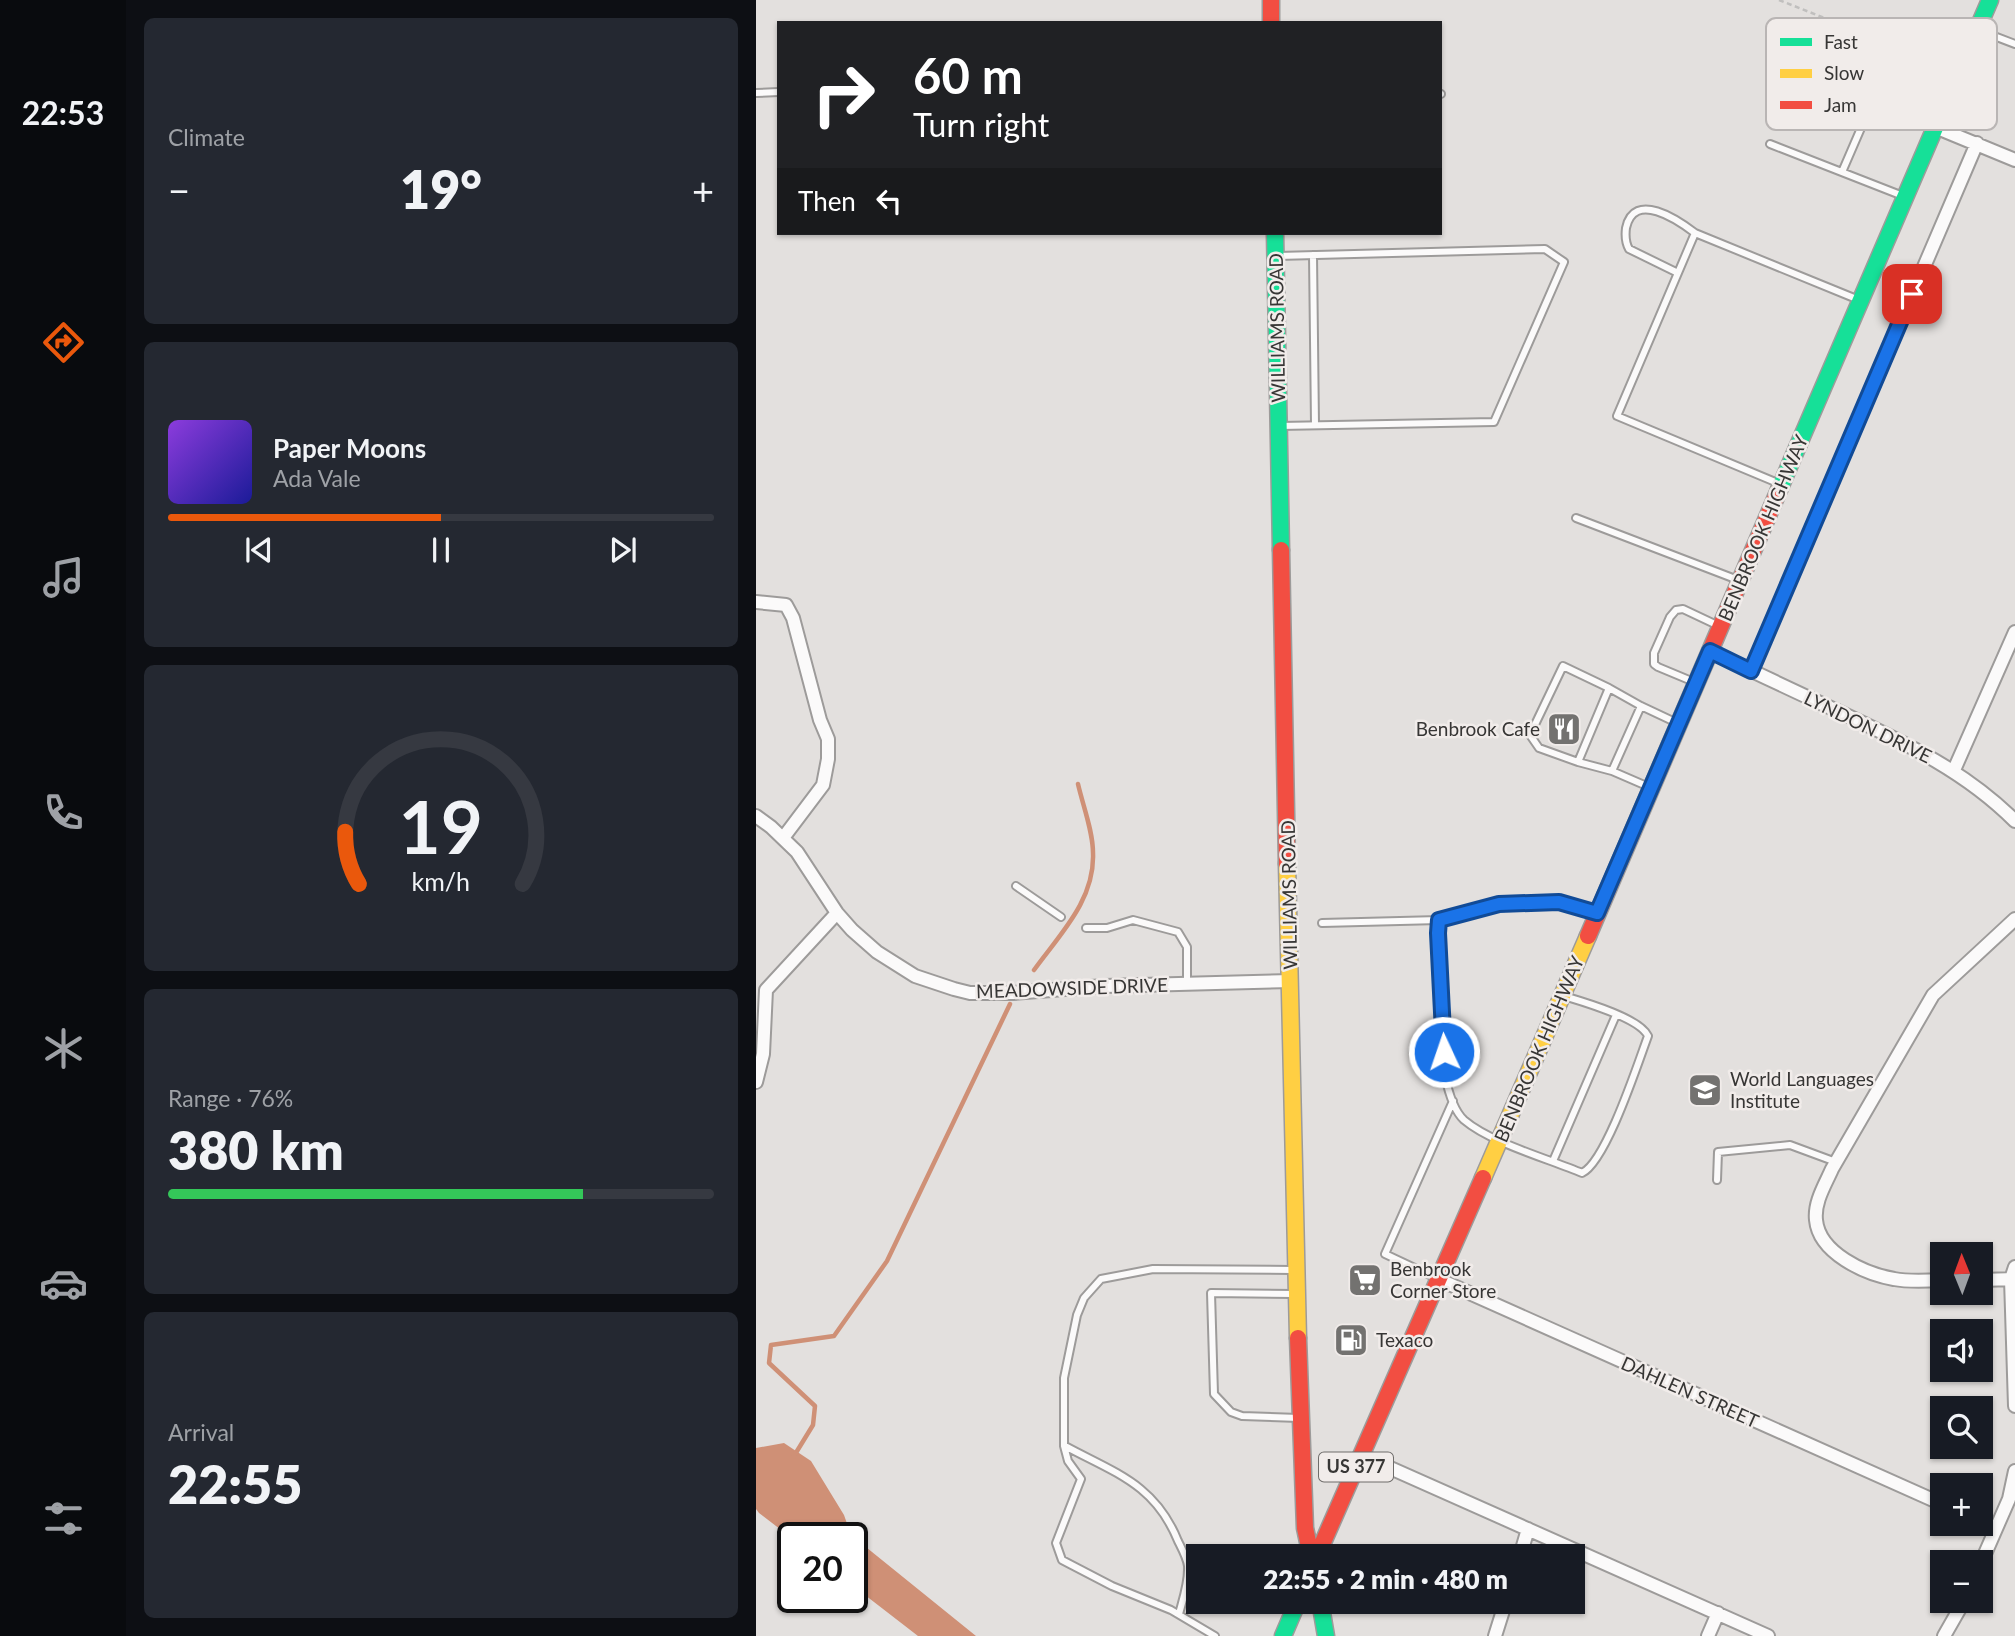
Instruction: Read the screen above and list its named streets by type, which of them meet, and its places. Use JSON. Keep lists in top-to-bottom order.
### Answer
{
  "streets": {
    "main road": ["WILLIAMS ROAD", "BENBROOK HIGHWAY", "US 377"],
    "street": ["LYNDON DRIVE", "MEADOWSIDE DRIVE", "DAHLEN STREET"]
  },
  "crossings": [
    ["WILLIAMS ROAD", "MEADOWSIDE DRIVE"],
    ["BENBROOK HIGHWAY", "LYNDON DRIVE"],
    ["BENBROOK HIGHWAY", "DAHLEN STREET"]
  ],
  "places": {
    "restaurant": ["Benbrook Cafe"],
    "school or university": ["World Languages Institute"],
    "supermarket": ["Benbrook Corner Store"],
    "fuel station": ["Texaco"]
  },
  "legend": ["Fast", "Slow", "Jam"],
  "north": "top",
  "page": {
    "tabs": "22:53",
    "tile": [
      "Climate",
      ["Range · 76%", "380 km"],
      ["Arrival", "22:55"]
    ],
    "turn": ["60 m", "Turn right"],
    "heat": ["−", "19°", "+"],
    "then": "Then",
    "song": ["Paper Moons", "Ada Vale"],
    "map_buttons": ["+", "−"],
    "limit": "20",
    "trip": "22:55 · 2 min · 480 m",
    "gauge": ["19", "km/h"]
  }
}
